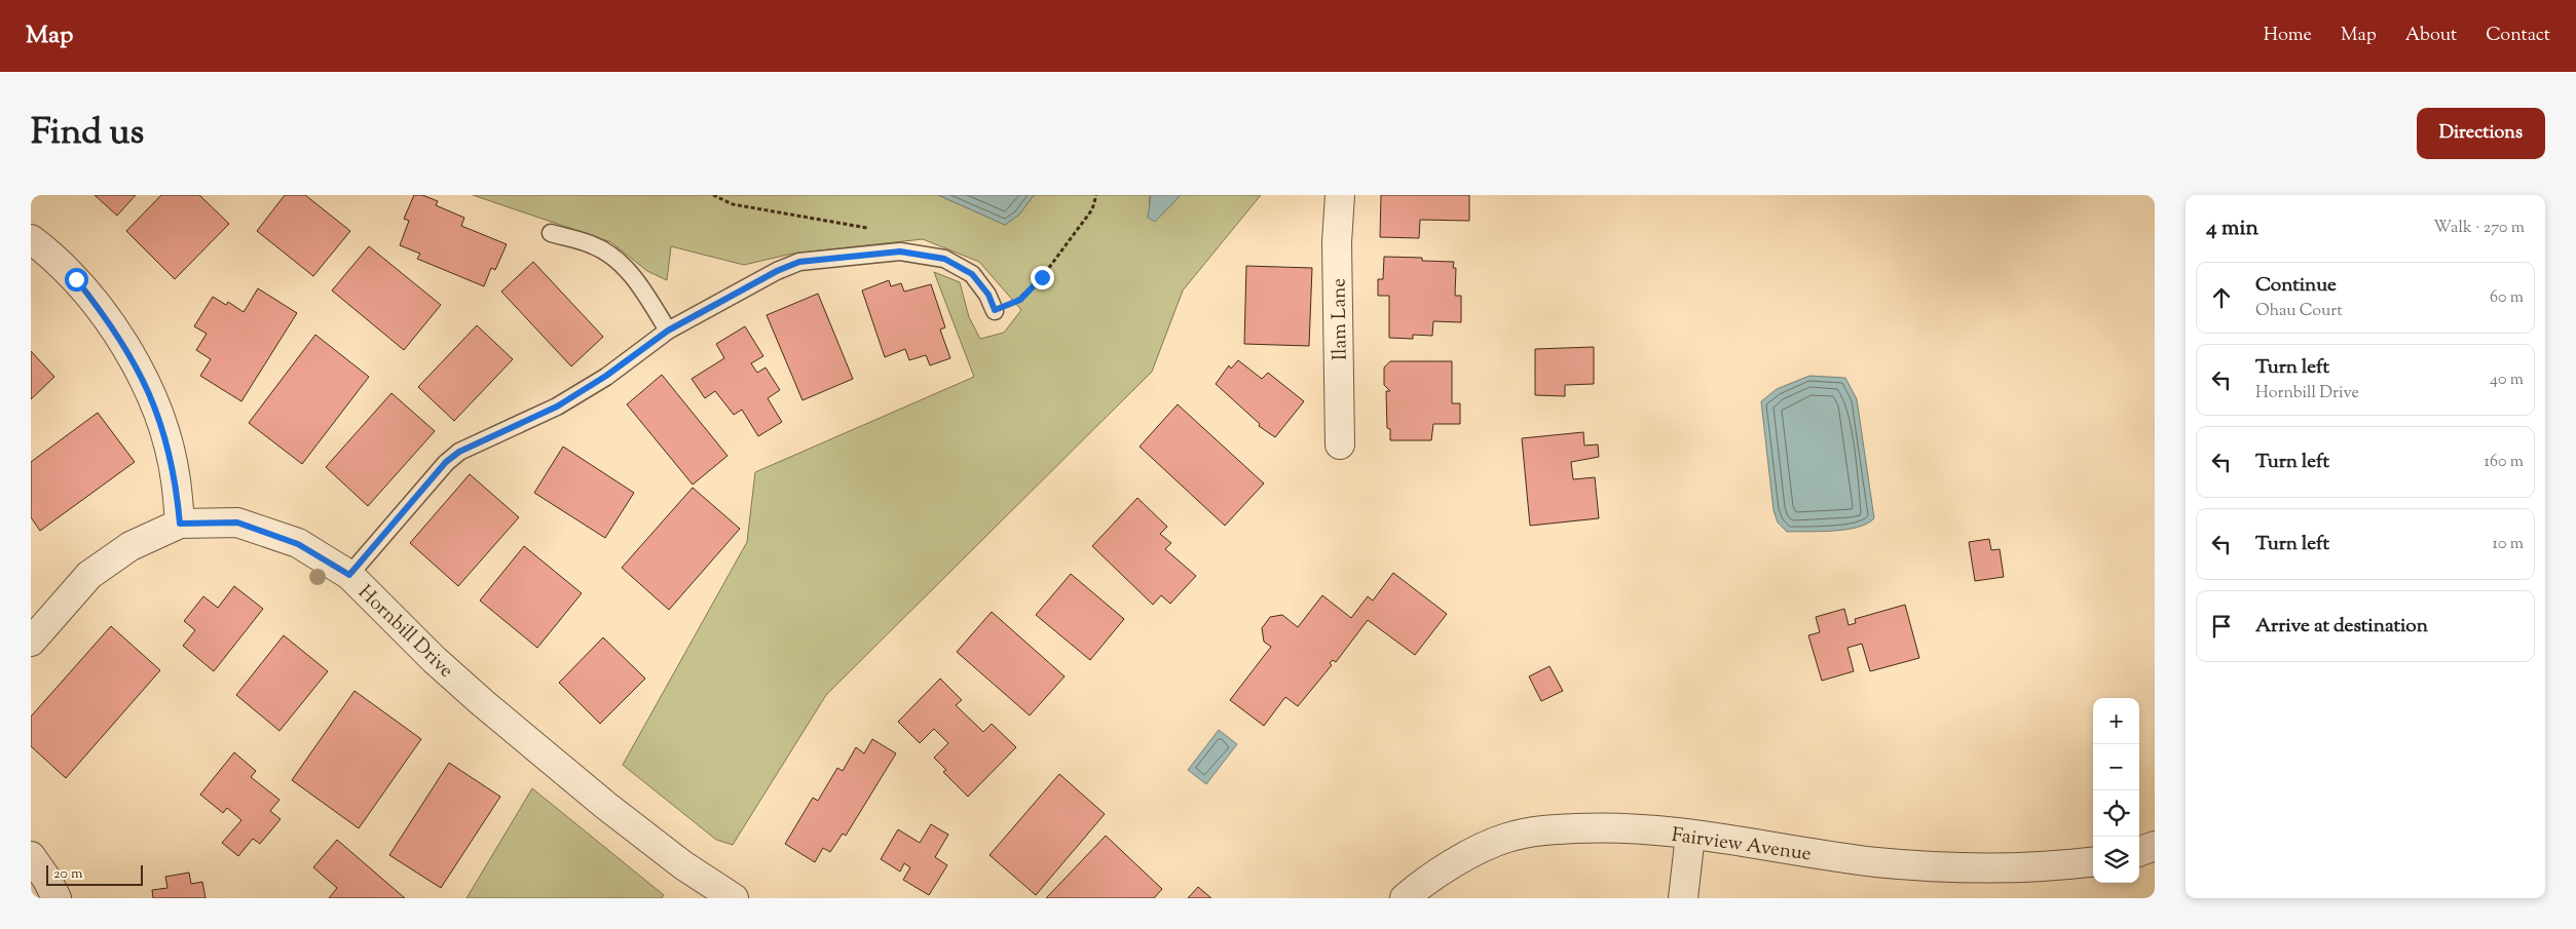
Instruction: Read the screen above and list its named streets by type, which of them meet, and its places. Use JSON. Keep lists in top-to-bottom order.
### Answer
{
  "streets": {
    "street": ["Ilam Lane", "Hornbill Drive", "Fairview Avenue"]
  },
  "scale_bar": "20 m",
  "page": {
    "header": "Map",
    "nav": [
      "Home",
      "Map",
      "About",
      "Contact"
    ],
    "title": "Find us",
    "buttons": "Directions",
    "heading": ["4 min", "Walk · 270 m"],
    "list": [
      ["Continue", "Ohau Court", "60 m"],
      ["Turn left", "Hornbill Drive", "40 m"],
      ["Turn left", "160 m"],
      ["Turn left", "10 m"],
      "Arrive at destination"
    ],
    "map_buttons": ["+", "−"],
    "scale": "20 m"
  }
}
